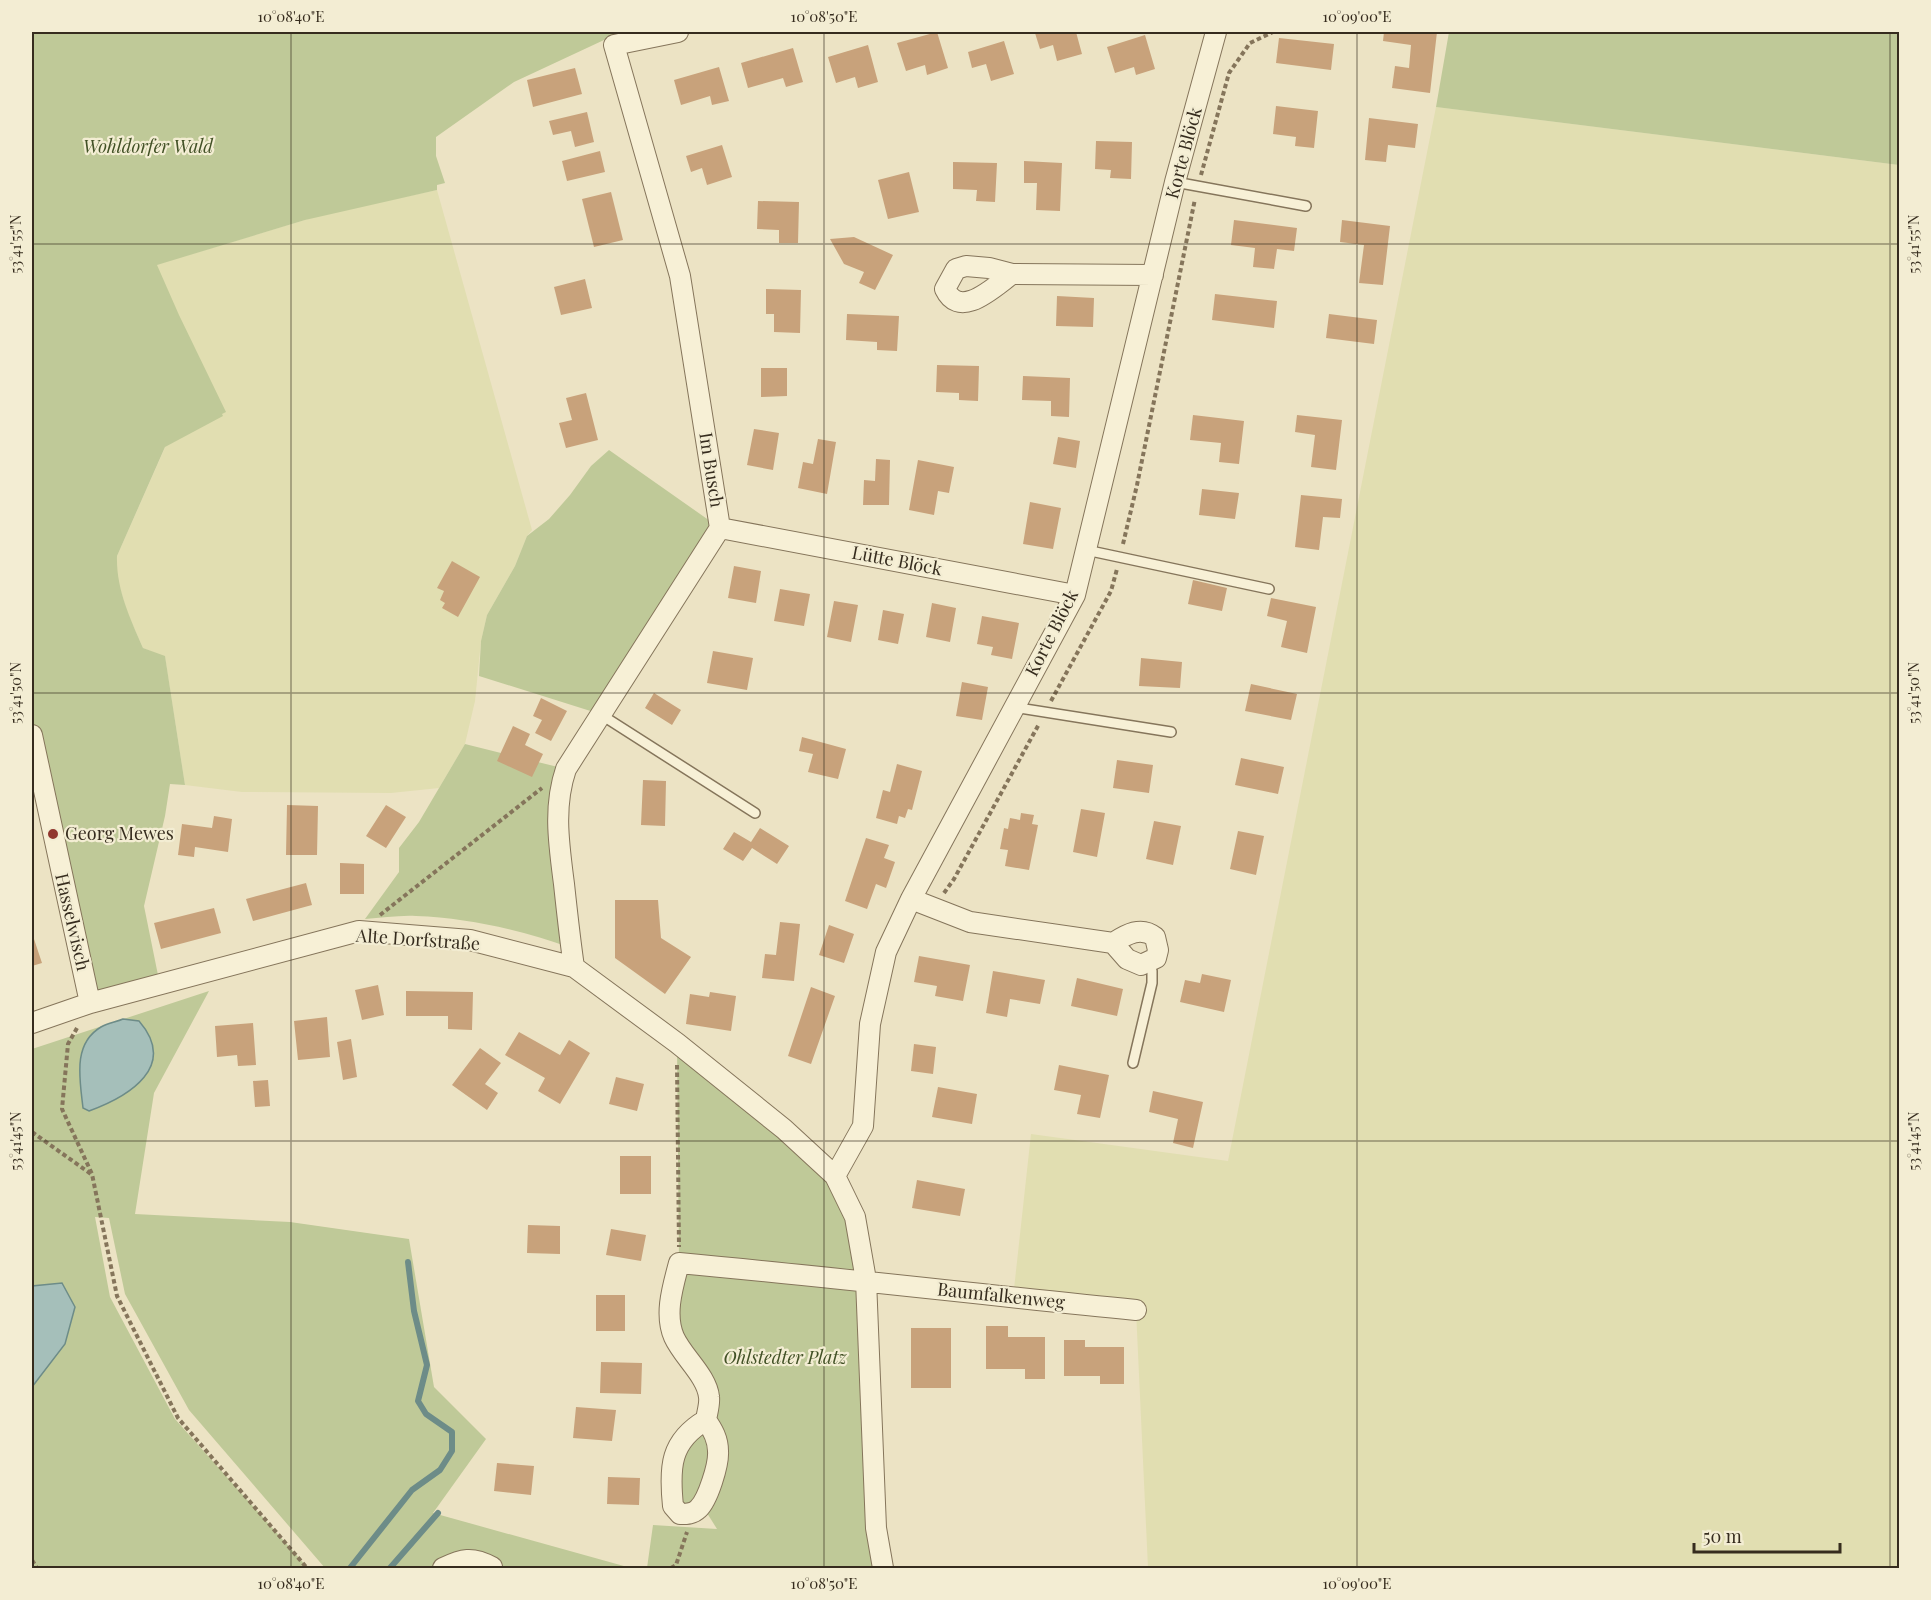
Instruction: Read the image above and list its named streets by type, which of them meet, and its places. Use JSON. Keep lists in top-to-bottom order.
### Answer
{
  "streets": {
    "street": [
      "Korte Blöck",
      "Im Busch",
      "Lütte Blöck",
      "Hasselwisch",
      "Alte Dorfstraße",
      "Baumfalkenweg"
    ]
  },
  "crossings": [
    ["Korte Blöck", "Lütte Blöck"],
    ["Im Busch", "Lütte Blöck"],
    ["Im Busch", "Alte Dorfstraße"],
    ["Hasselwisch", "Alte Dorfstraße"]
  ],
  "parks": ["Wohldorfer Wald", "Ohlstedter Platz"],
  "places": ["Georg Mewes"],
  "scale_bar": "50 m",
  "coordinates": [
    "10°08'40\"E",
    "10°08'50\"E",
    "10°09'00\"E",
    "53°41'55\"N",
    "53°41'50\"N",
    "53°41'45\"N"
  ]
}
